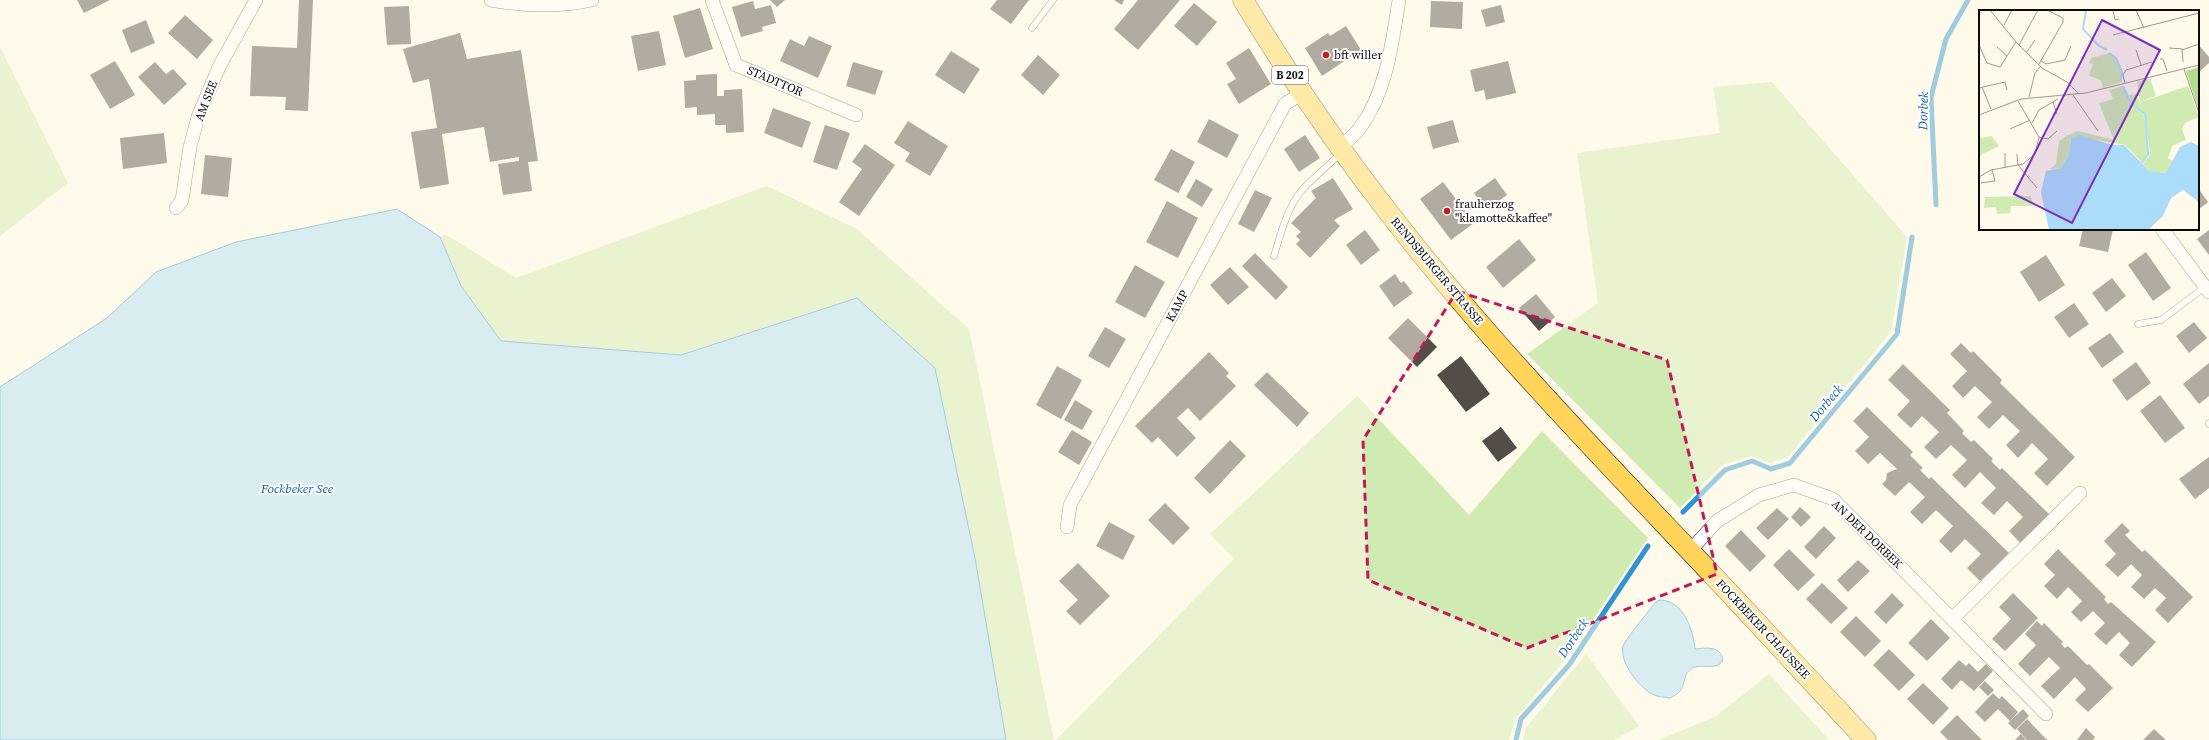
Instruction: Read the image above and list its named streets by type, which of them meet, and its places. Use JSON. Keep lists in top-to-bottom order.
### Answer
{
  "streets": {
    "main road": ["B 202", "RENDSBURGER STRASSE", "FOCKBEKER CHAUSSEE"],
    "street": [
      "STADTTOR",
      "AM SEE",
      "KAMP",
      "AN DER DORBEK"
    ]
  },
  "crossings": [
    ["RENDSBURGER STRASSE", "KAMP"],
    ["RENDSBURGER STRASSE", "FOCKBEKER CHAUSSEE"],
    ["AN DER DORBEK", "FOCKBEKER CHAUSSEE"]
  ],
  "water": ["Dorbek", "Dorbeck", "Fockbeker See"],
  "places": ["bft willer", "frauherzog \"klamotte&kaffee\""]
}
